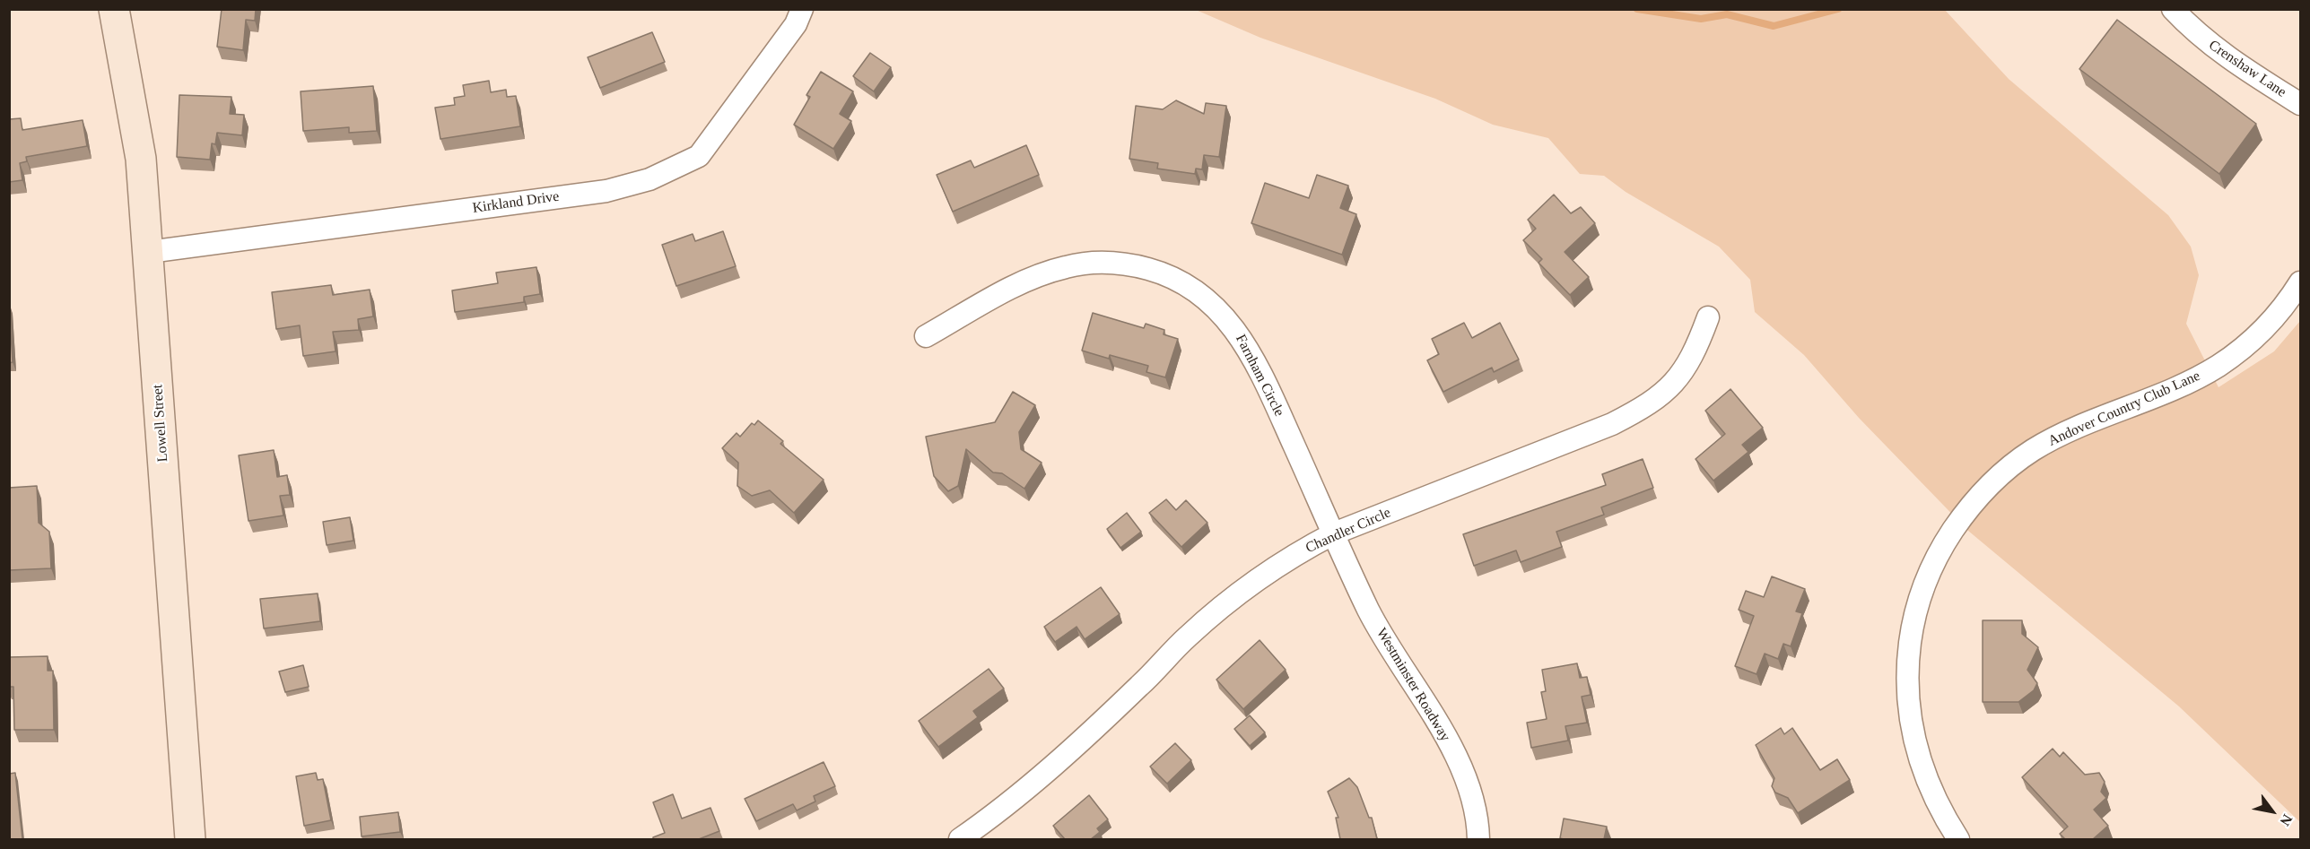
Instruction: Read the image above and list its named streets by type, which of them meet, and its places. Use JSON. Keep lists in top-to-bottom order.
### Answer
{
  "streets": {
    "main road": ["Lowell Street"],
    "street": [
      "Crenshaw Lane",
      "Kirkland Drive",
      "Farnham Circle",
      "Andover Country Club Lane",
      "Chandler Circle",
      "Westminster Roadway"
    ]
  },
  "crossings": [
    ["Kirkland Drive", "Lowell Street"],
    ["Farnham Circle", "Chandler Circle"],
    ["Farnham Circle", "Westminster Roadway"],
    ["Chandler Circle", "Westminster Roadway"]
  ],
  "north": "bottom right"
}
